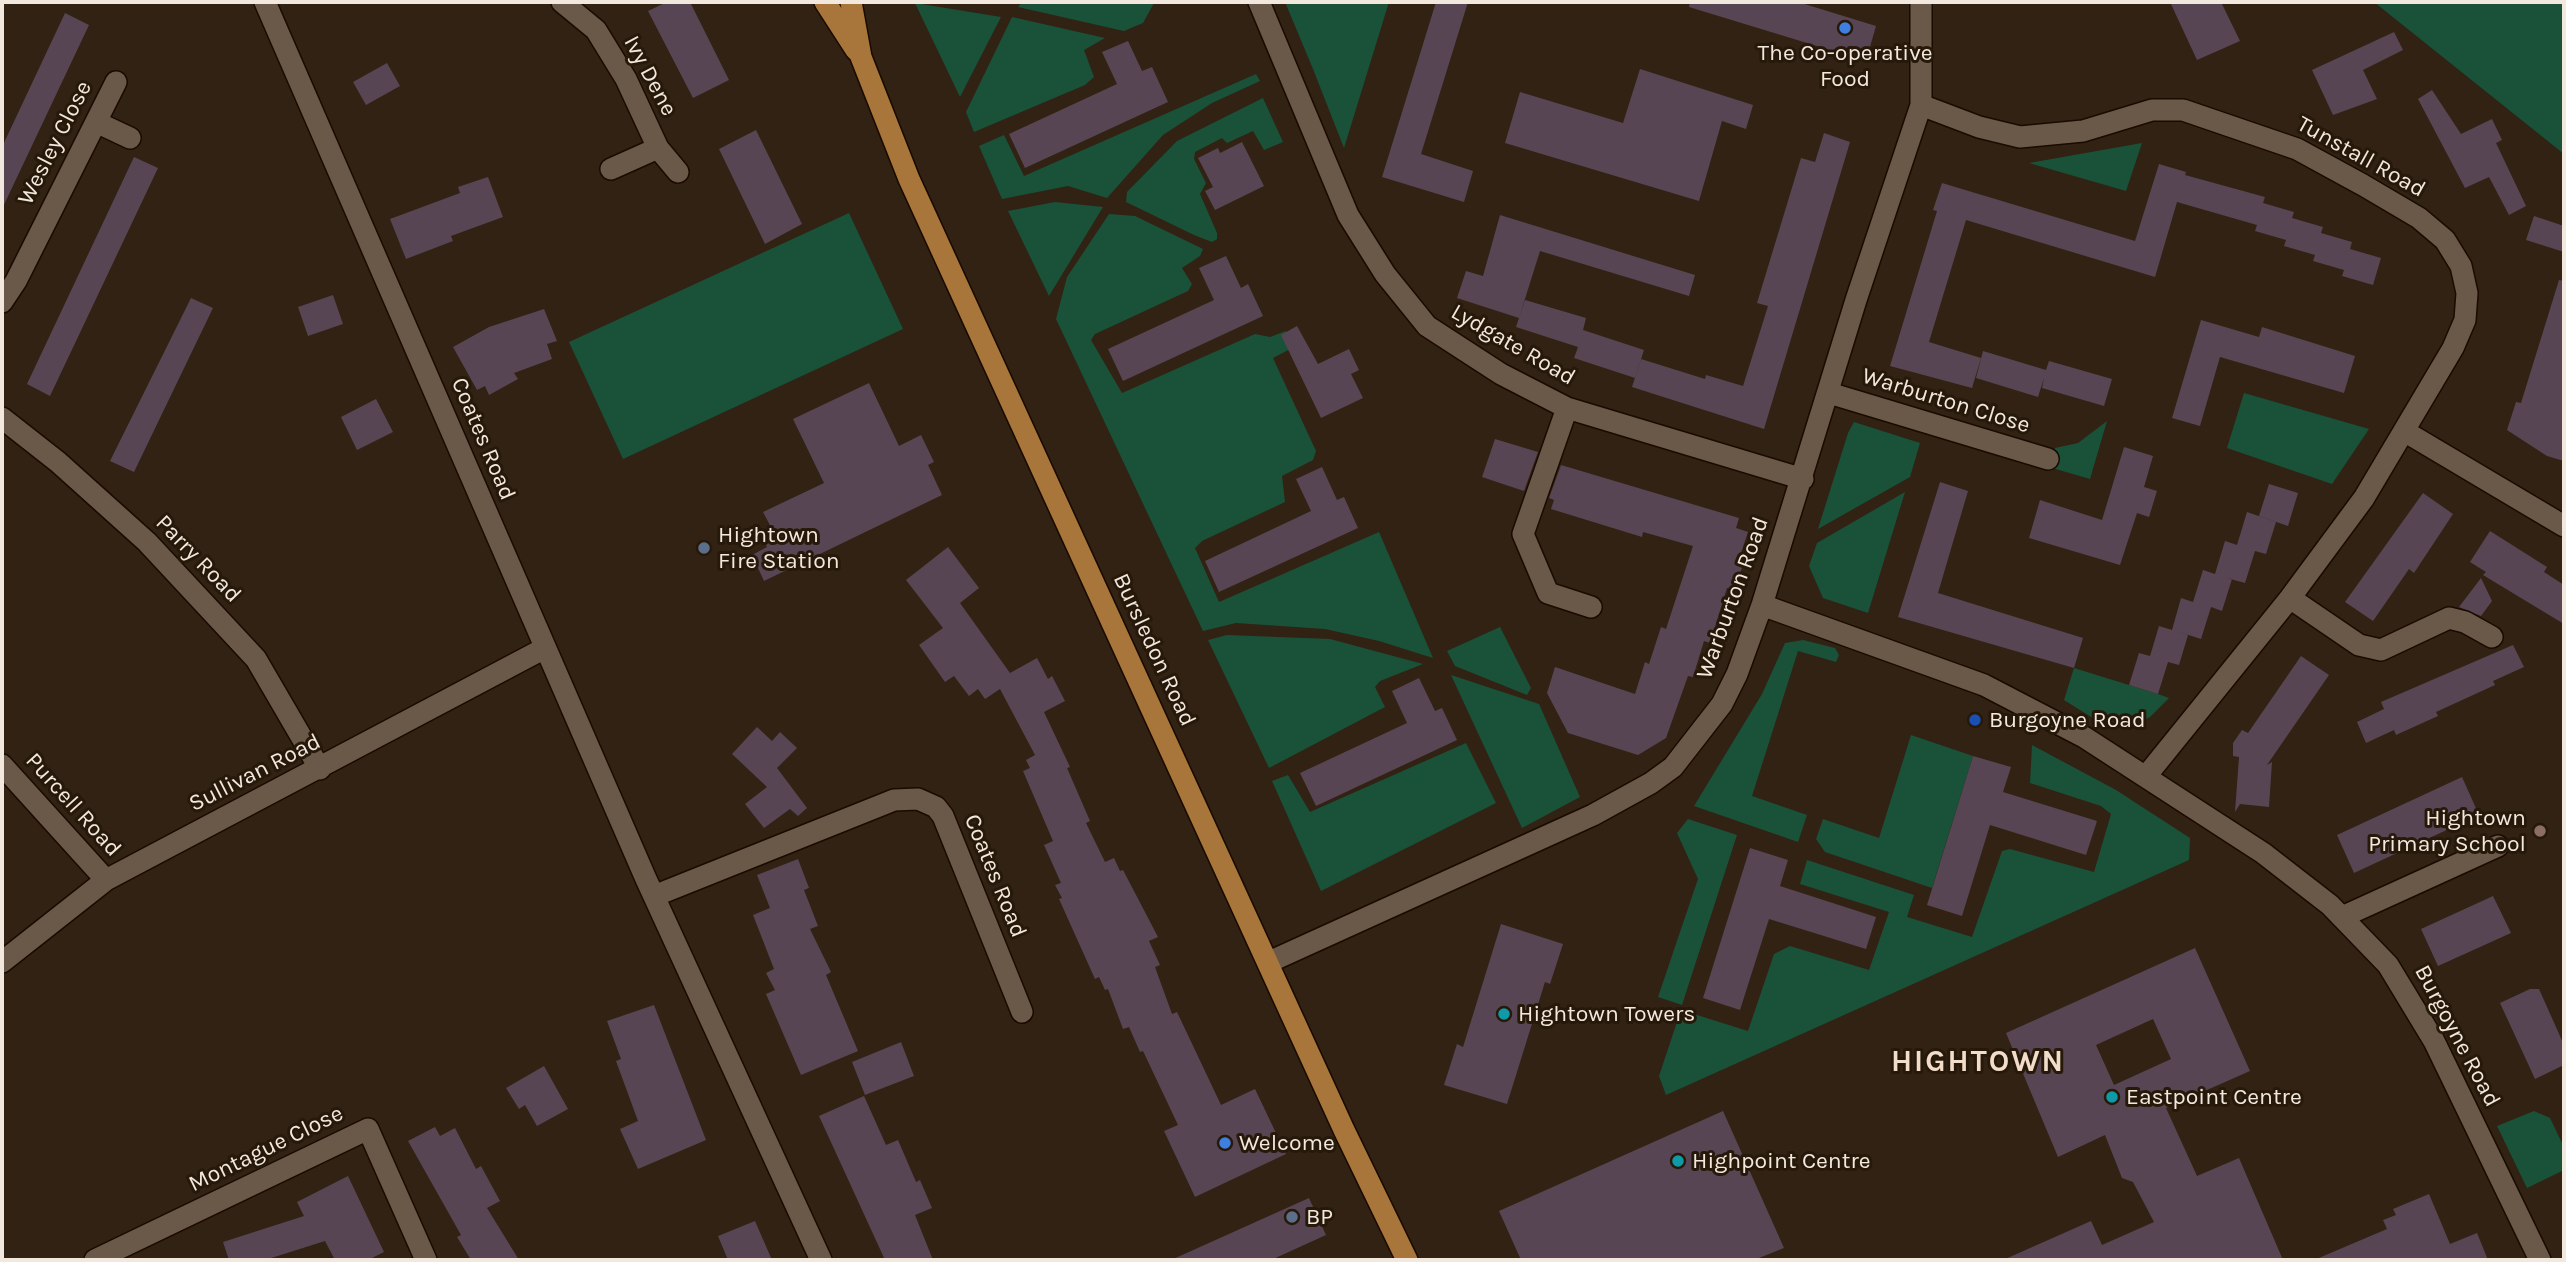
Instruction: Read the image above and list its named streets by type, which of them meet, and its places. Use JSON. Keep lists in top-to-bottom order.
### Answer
{
  "streets": {
    "main road": ["Bursledon Road"],
    "street": [
      "Ivy Dene",
      "Wesley Close",
      "Tunstall Road",
      "Lydgate Road",
      "Warburton Close",
      "Coates Road",
      "Parry Road",
      "Warburton Road",
      "Sullivan Road",
      "Purcell Road",
      "Burgoyne Road",
      "Montague Close"
    ]
  },
  "crossings": [
    ["Tunstall Road", "Warburton Road"],
    ["Tunstall Road", "Burgoyne Road"],
    ["Lydgate Road", "Warburton Road"],
    ["Warburton Close", "Warburton Road"],
    ["Coates Road", "Sullivan Road"],
    ["Parry Road", "Sullivan Road"],
    ["Warburton Road", "Bursledon Road"],
    ["Warburton Road", "Burgoyne Road"],
    ["Sullivan Road", "Purcell Road"]
  ],
  "districts": ["HIGHTOWN"],
  "places": [
    "The Co-operative Food",
    "Hightown Fire Station",
    "Burgoyne Road",
    "Hightown Primary School",
    "Hightown Towers",
    "Eastpoint Centre",
    "Welcome",
    "Highpoint Centre",
    "BP"
  ]
}
